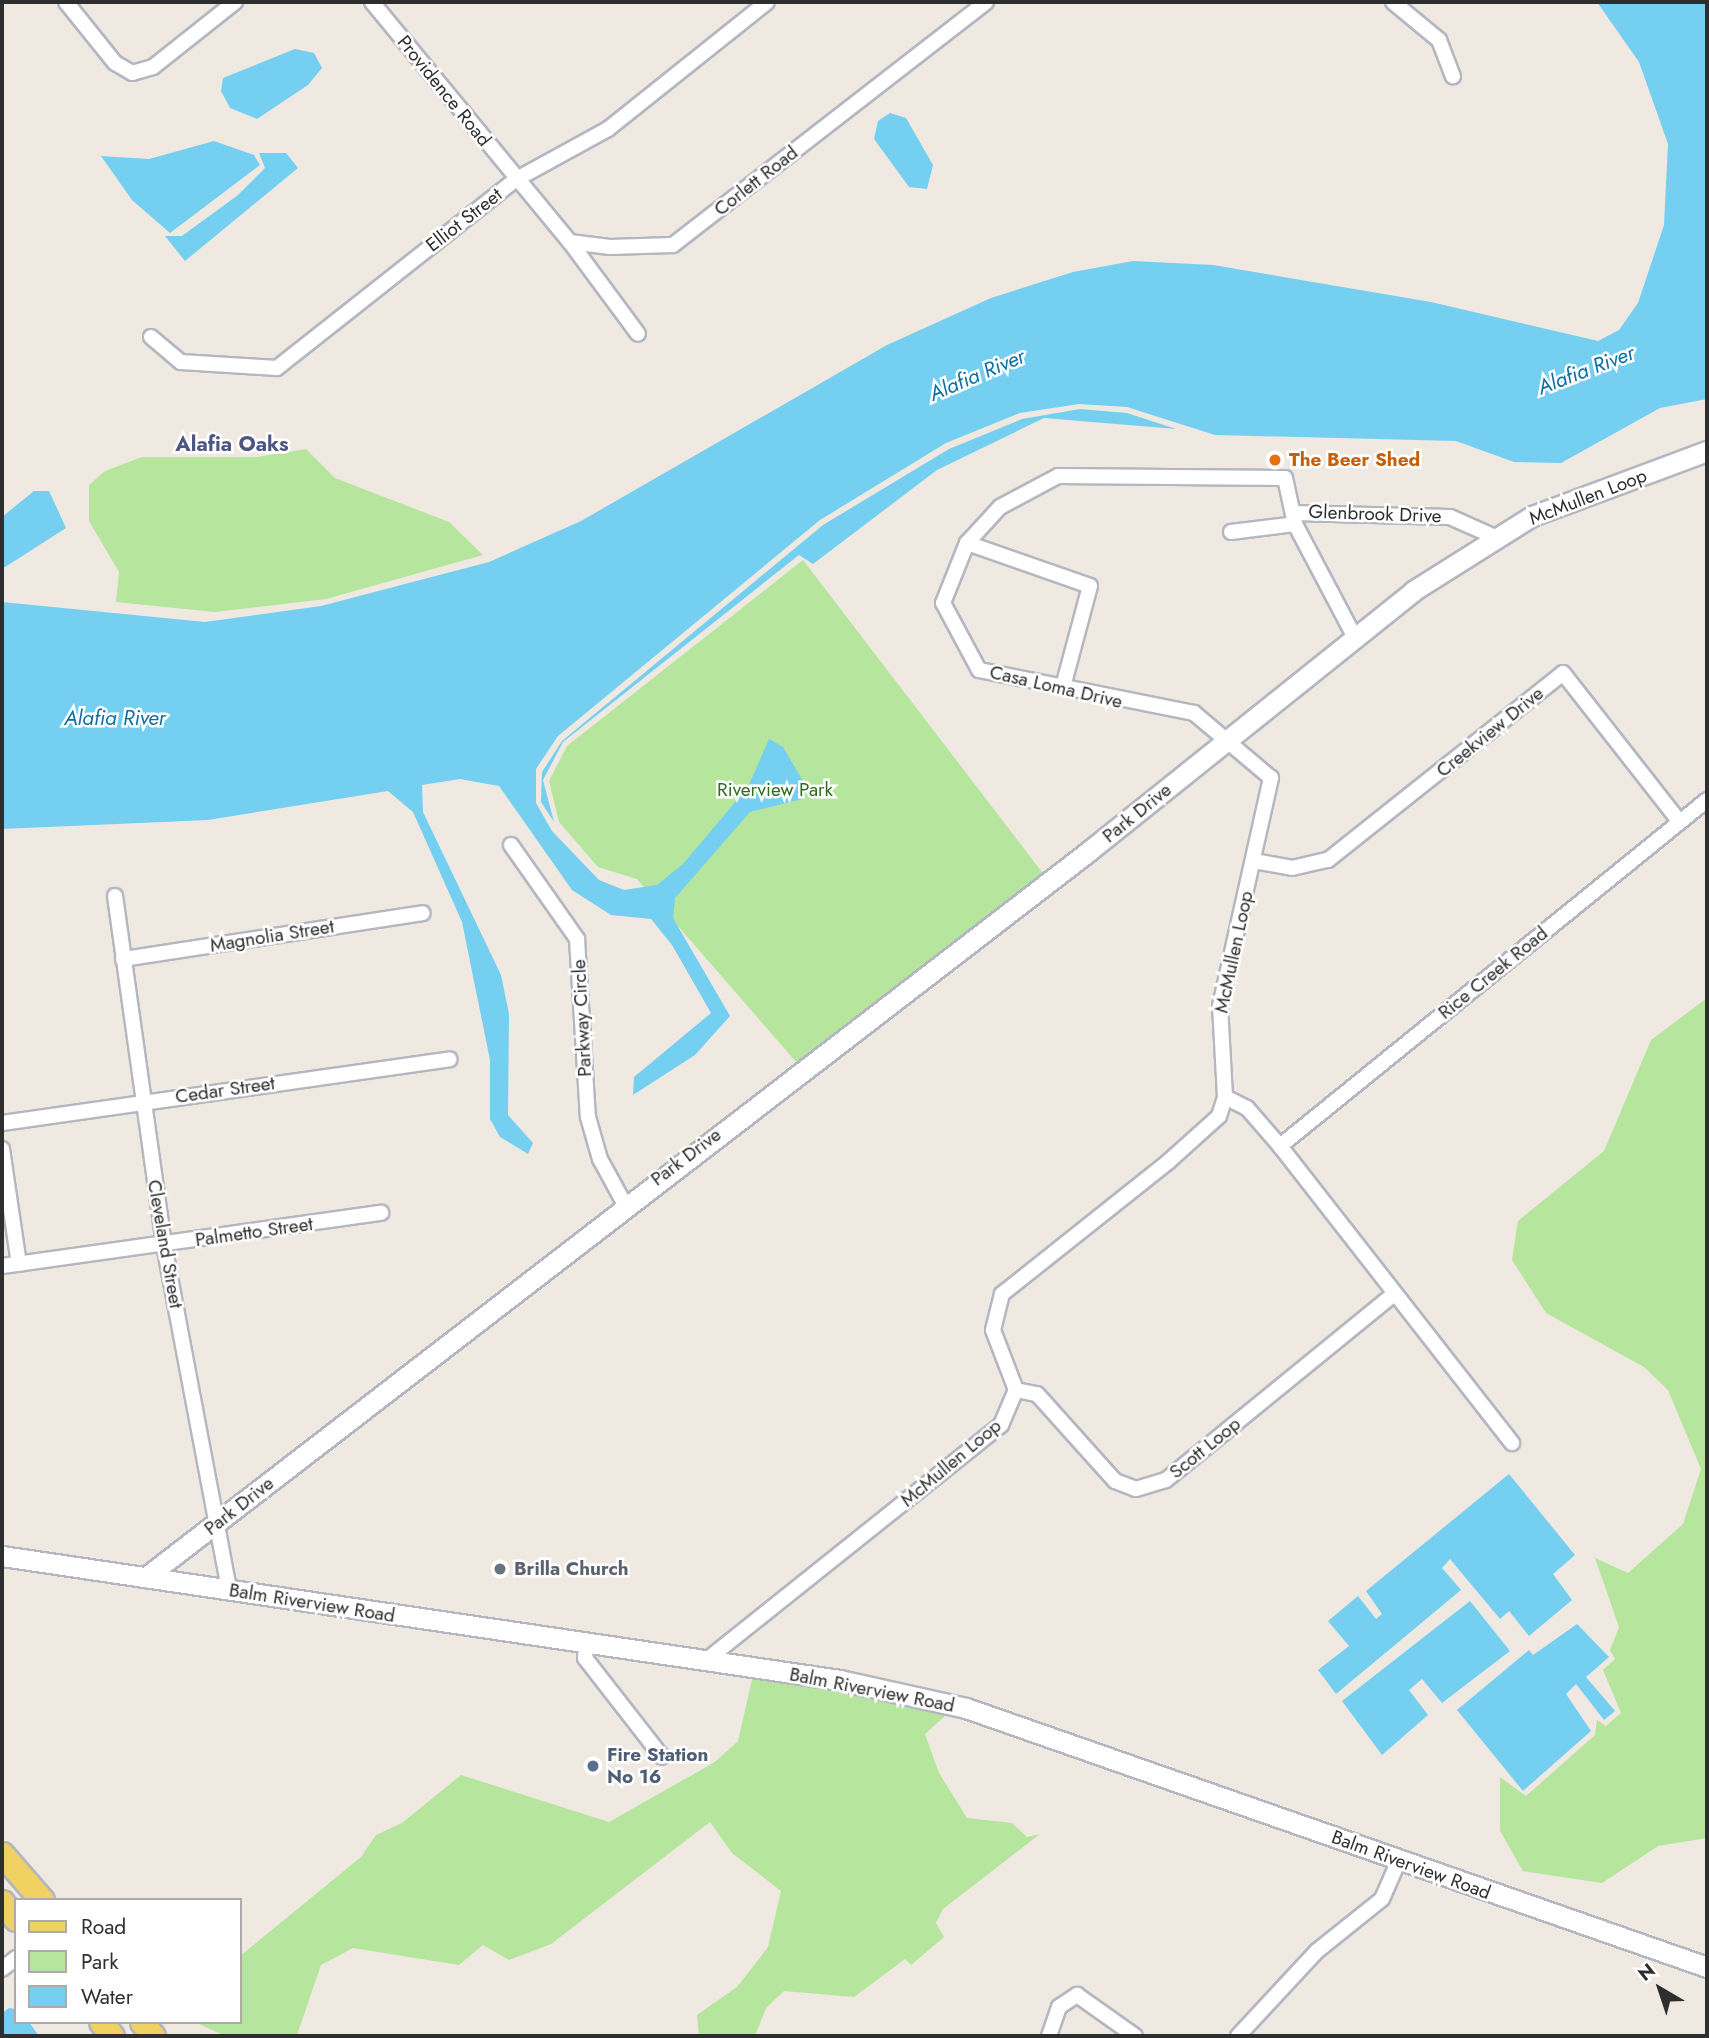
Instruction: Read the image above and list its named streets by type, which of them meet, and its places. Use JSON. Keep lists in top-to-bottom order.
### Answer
{
  "streets": {
    "street": [
      "Providence Road",
      "Corlett Road",
      "Elliot Street",
      "McMullen Loop",
      "Glenbrook Drive",
      "Casa Loma Drive",
      "Creekview Drive",
      "Park Drive",
      "Magnolia Street",
      "Rice Creek Road",
      "Parkway Circle",
      "Cedar Street",
      "Palmetto Street",
      "Cleveland Street",
      "Scott Loop",
      "Balm Riverview Road"
    ]
  },
  "crossings": [
    ["Providence Road", "Elliot Street"],
    ["McMullen Loop", "Glenbrook Drive"],
    ["McMullen Loop", "Casa Loma Drive"],
    ["McMullen Loop", "Creekview Drive"],
    ["McMullen Loop", "Park Drive"],
    ["McMullen Loop", "Scott Loop"],
    ["McMullen Loop", "Balm Riverview Road"],
    ["Glenbrook Drive", "Casa Loma Drive"],
    ["Casa Loma Drive", "Park Drive"],
    ["Creekview Drive", "Rice Creek Road"],
    ["Park Drive", "Parkway Circle"],
    ["Park Drive", "Cleveland Street"],
    ["Park Drive", "Balm Riverview Road"],
    ["Magnolia Street", "Cleveland Street"],
    ["Cedar Street", "Cleveland Street"],
    ["Palmetto Street", "Cleveland Street"],
    ["Cleveland Street", "Balm Riverview Road"]
  ],
  "districts": ["Alafia Oaks"],
  "water": ["Alafia River"],
  "parks": ["Riverview Park"],
  "places": ["The Beer Shed", "Brilla Church", "Fire Station No 16"],
  "legend": ["Road", "Park", "Water"],
  "north": "top left"
}
